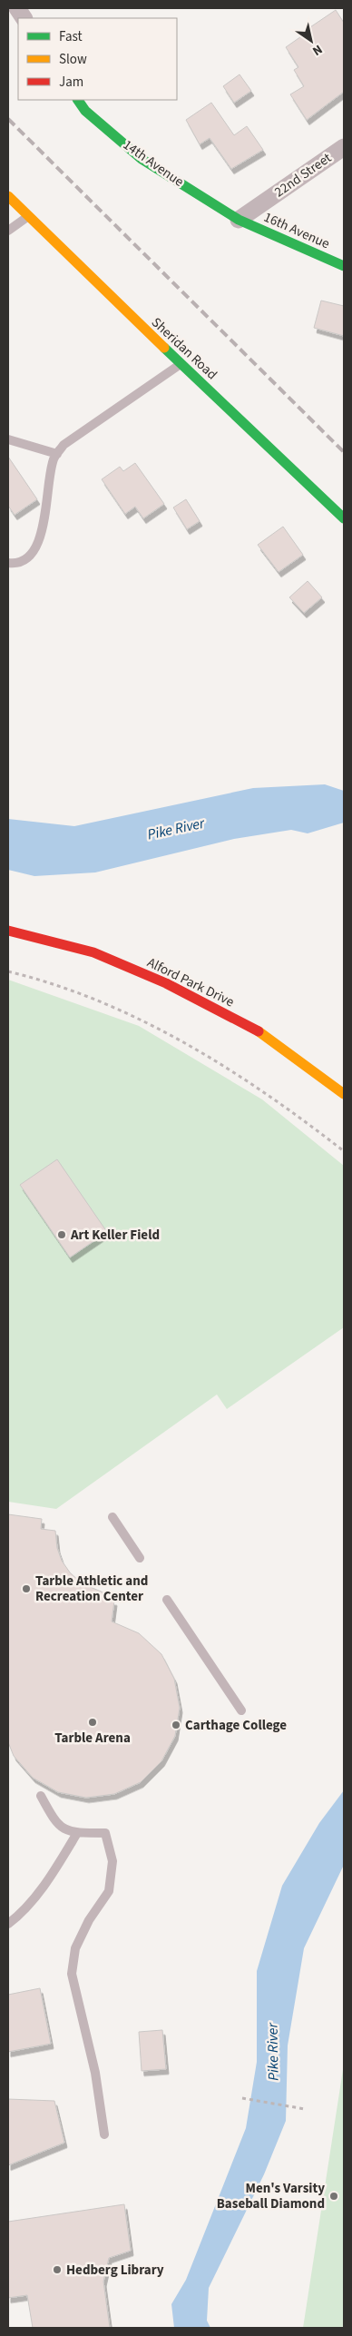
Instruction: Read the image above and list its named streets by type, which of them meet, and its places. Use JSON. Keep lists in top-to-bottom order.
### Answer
{
  "streets": {
    "street": [
      "14th Avenue",
      "22nd Street",
      "16th Avenue",
      "Sheridan Road",
      "Alford Park Drive"
    ]
  },
  "crossings": [
    ["14th Avenue", "22nd Street"],
    ["14th Avenue", "16th Avenue"],
    ["22nd Street", "16th Avenue"]
  ],
  "water": ["Pike River"],
  "places": [
    "Art Keller Field",
    "Tarble Athletic and Recreation Center",
    "Tarble Arena",
    "Carthage College",
    "Men's Varsity Baseball Diamond",
    "Hedberg Library"
  ],
  "legend": ["Fast", "Slow", "Jam"],
  "north": "bottom right"
}
